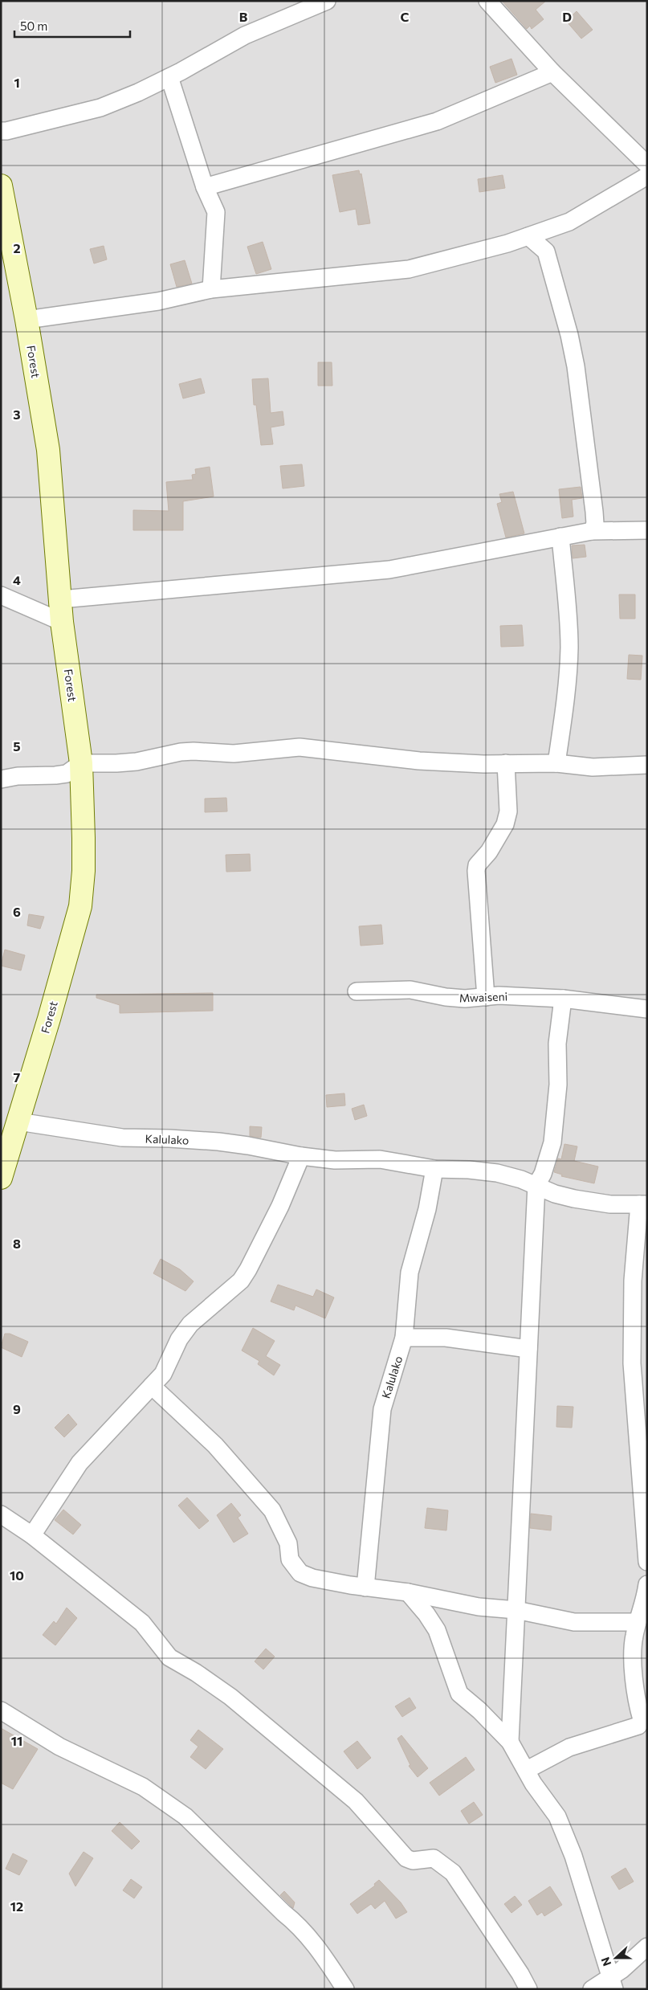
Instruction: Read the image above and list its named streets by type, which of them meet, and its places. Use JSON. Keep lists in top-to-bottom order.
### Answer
{
  "streets": {
    "street": ["Forest", "Mwaiseni", "Kalulako"]
  },
  "crossings": [
    ["Forest", "Kalulako"]
  ],
  "scale_bar": "50 m",
  "north": "left",
  "grid": {
    "columns": ["B", "C", "D"],
    "rows": [
      "1",
      "2",
      "3",
      "4",
      "5",
      "6",
      "7",
      "8",
      "9",
      "10",
      "11",
      "12"
    ]
  }
}
